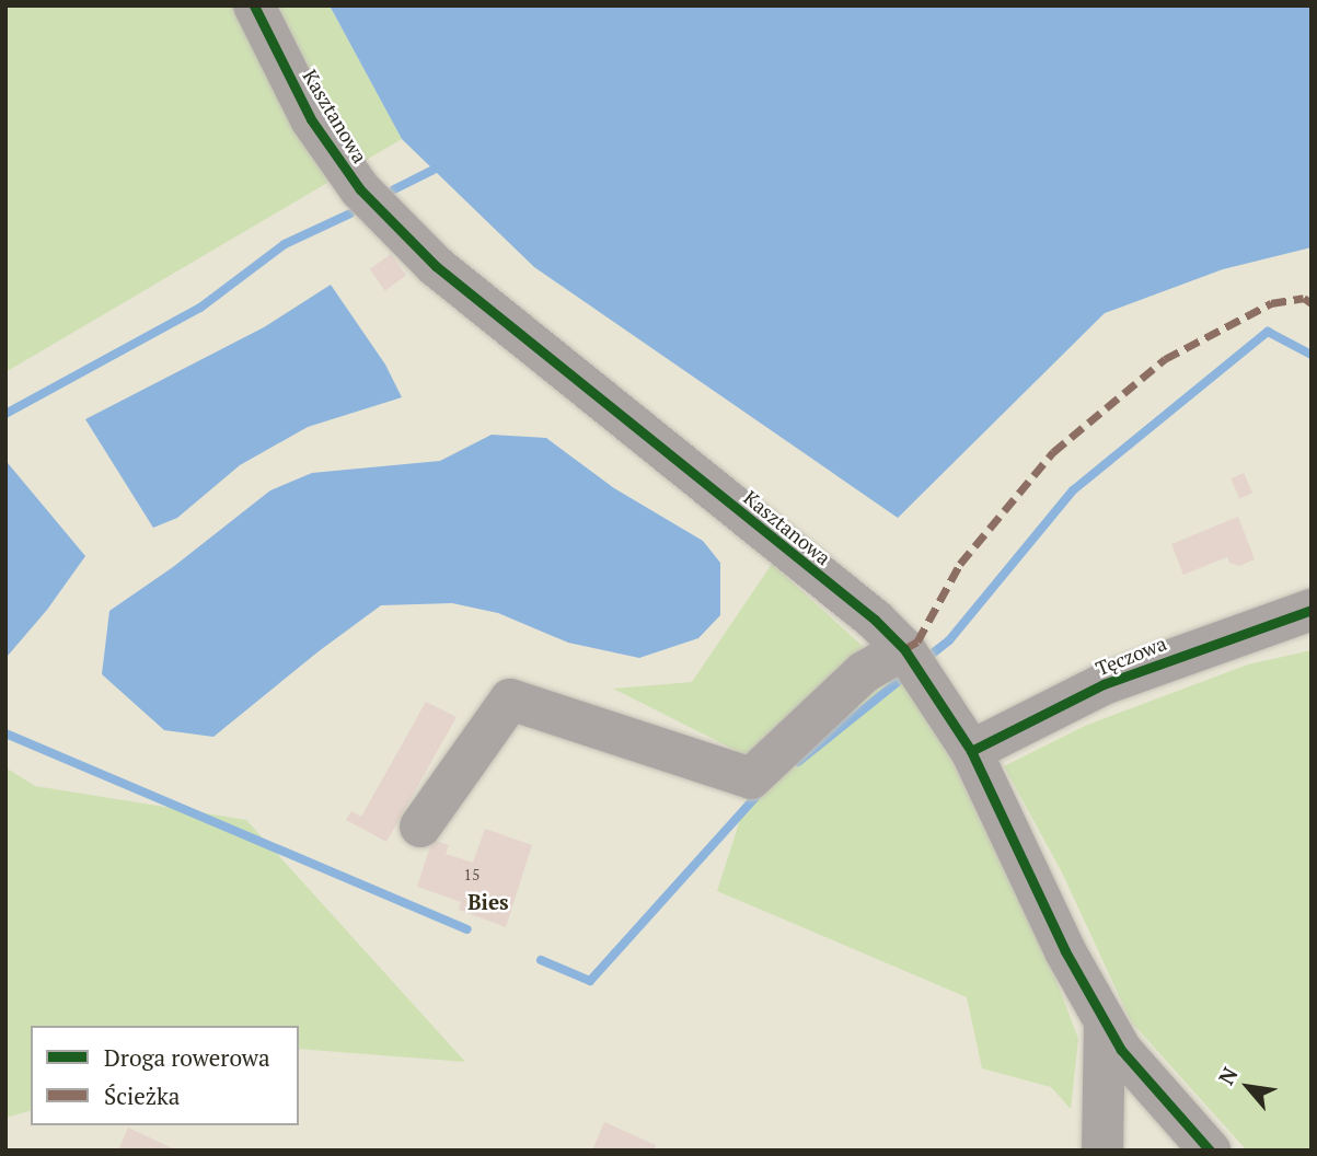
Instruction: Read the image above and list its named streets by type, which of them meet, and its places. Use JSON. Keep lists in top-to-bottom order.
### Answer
{
  "streets": {
    "street": ["Kasztanowa", "Tęczowa"]
  },
  "crossings": [
    ["Kasztanowa", "Tęczowa"]
  ],
  "districts": ["Bies"],
  "house_numbers": ["15"],
  "legend": ["Droga rowerowa", "Ścieżka"],
  "north": "top left"
}
